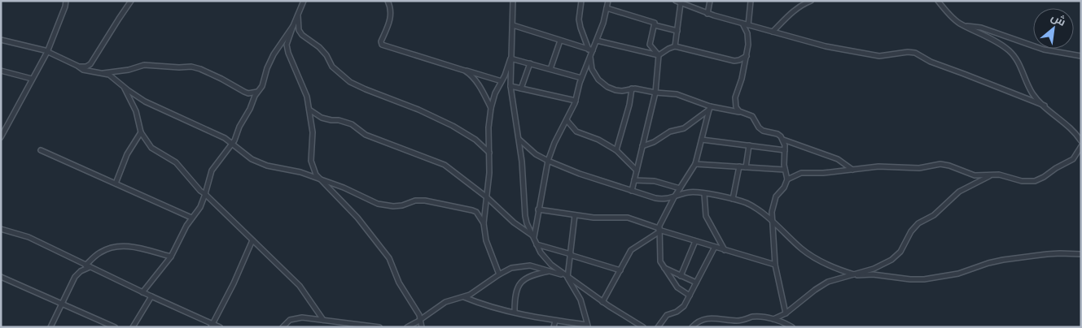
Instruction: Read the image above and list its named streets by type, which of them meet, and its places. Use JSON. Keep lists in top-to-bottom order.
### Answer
{
  "north": "top right"
}
